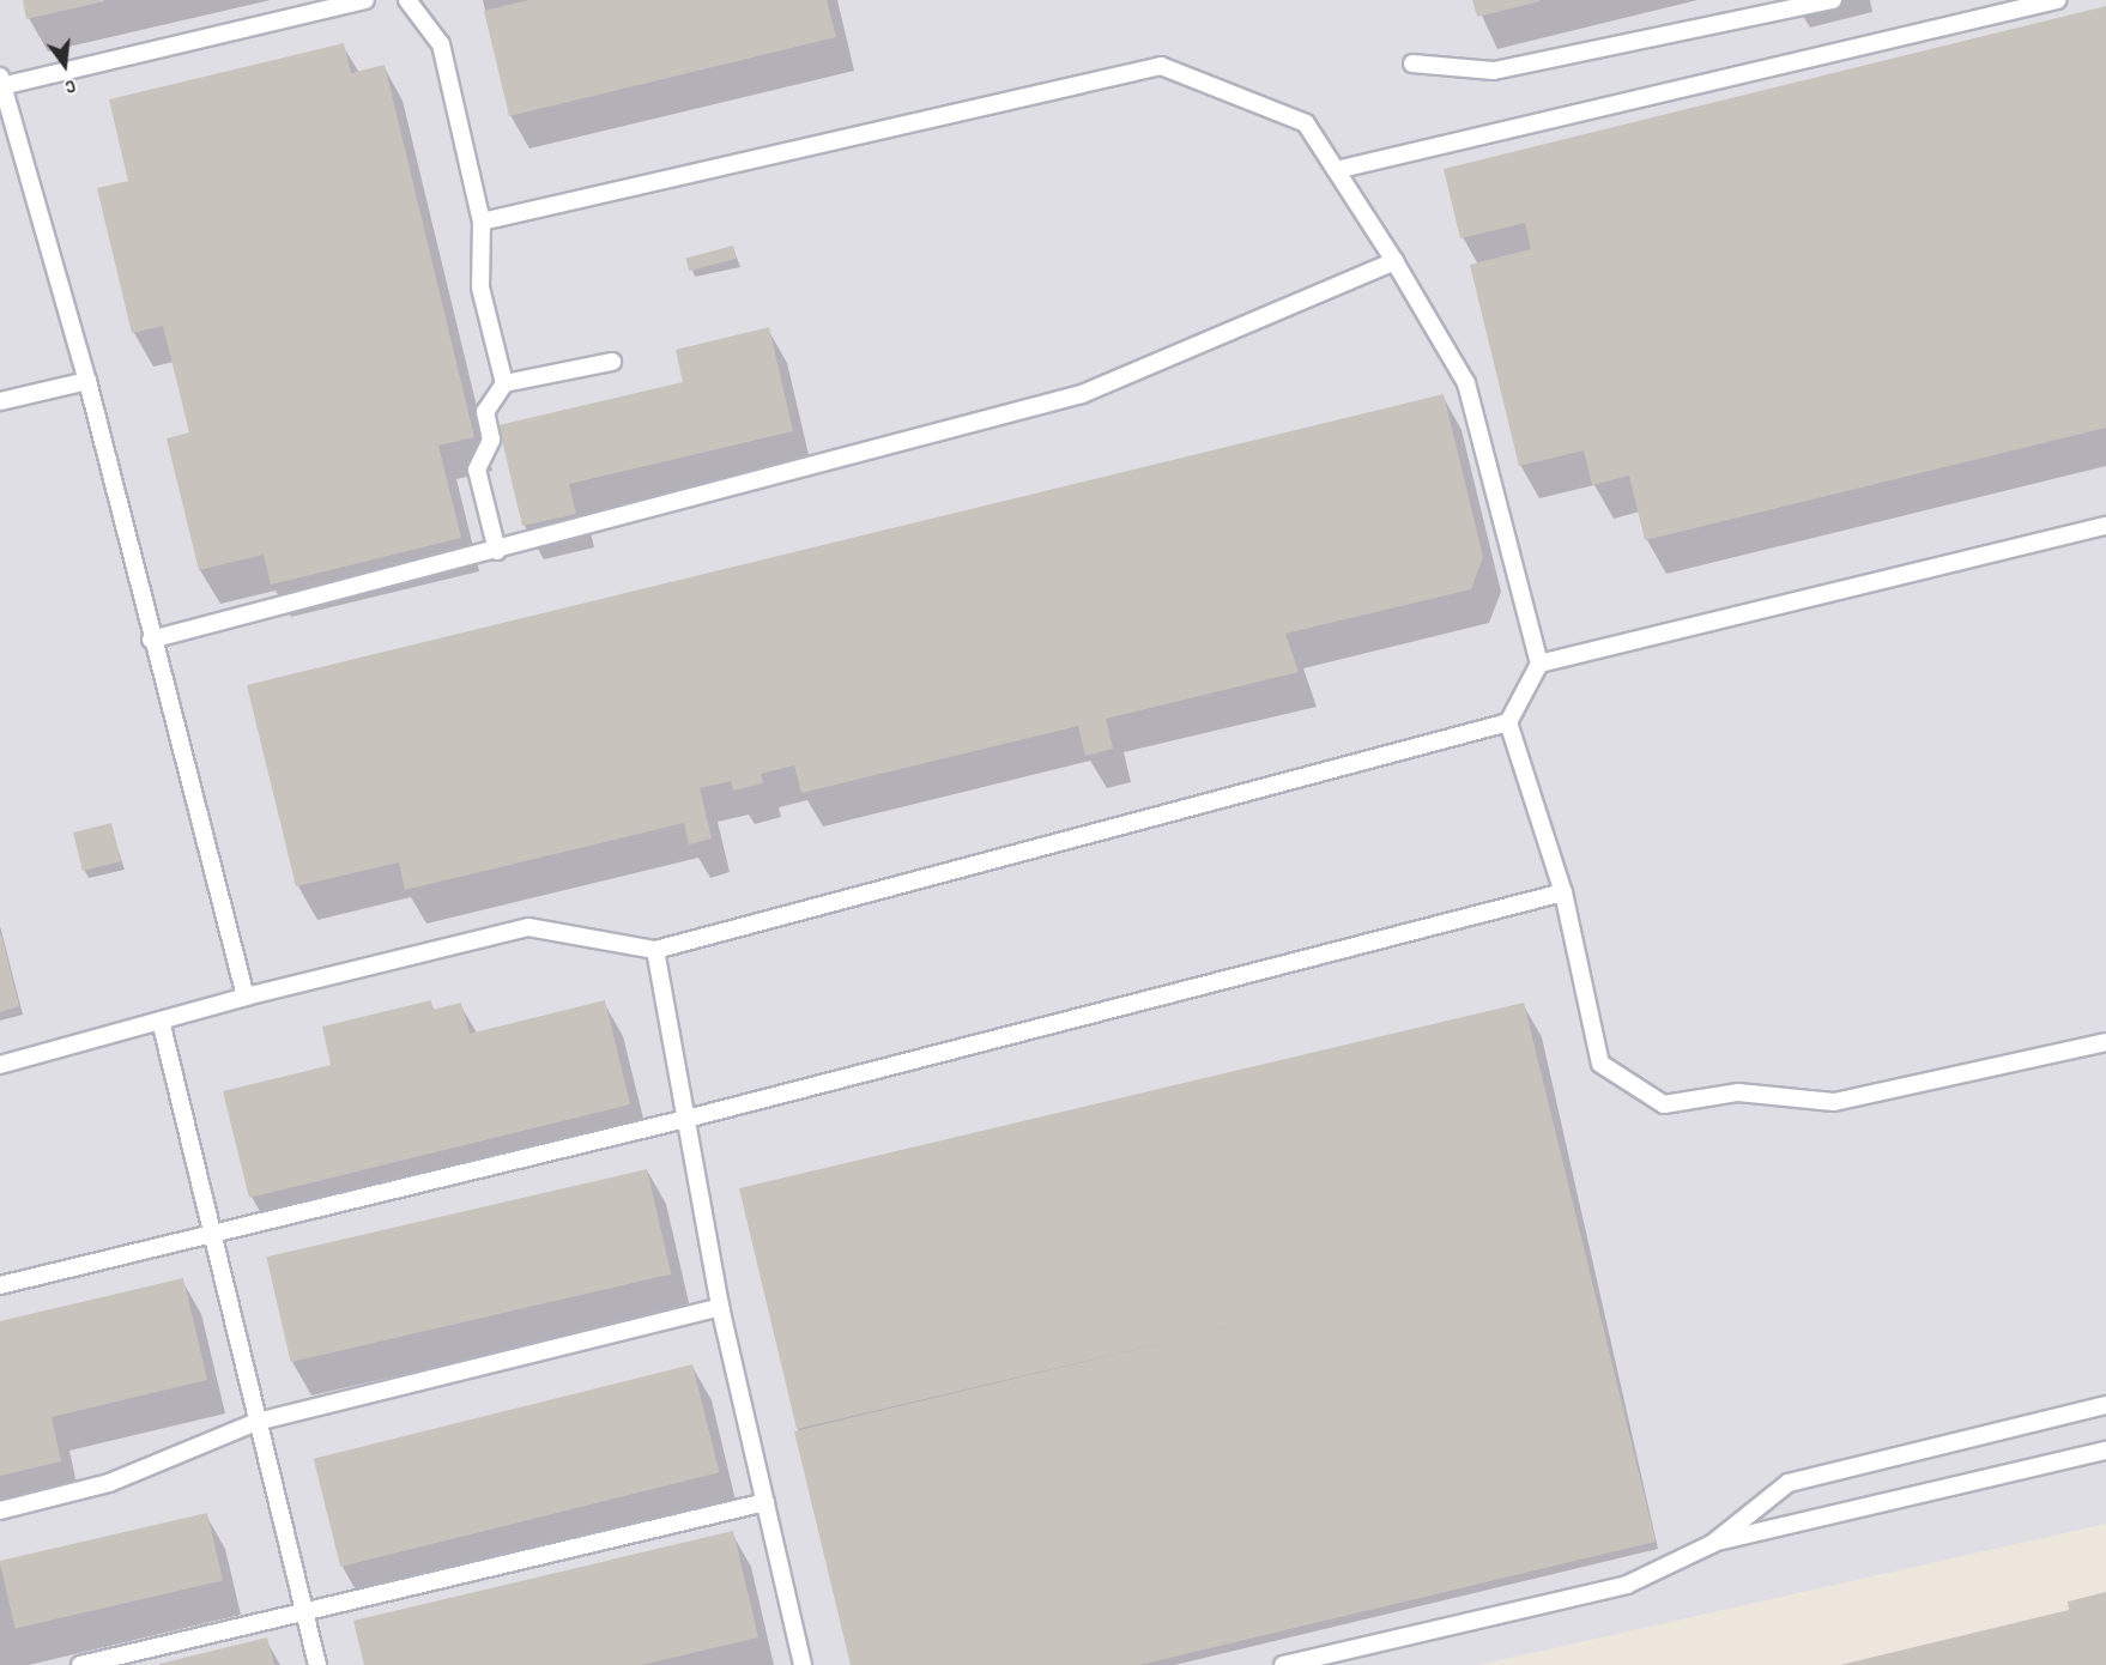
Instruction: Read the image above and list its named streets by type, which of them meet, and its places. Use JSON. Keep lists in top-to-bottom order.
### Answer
{
  "north": "bottom"
}
